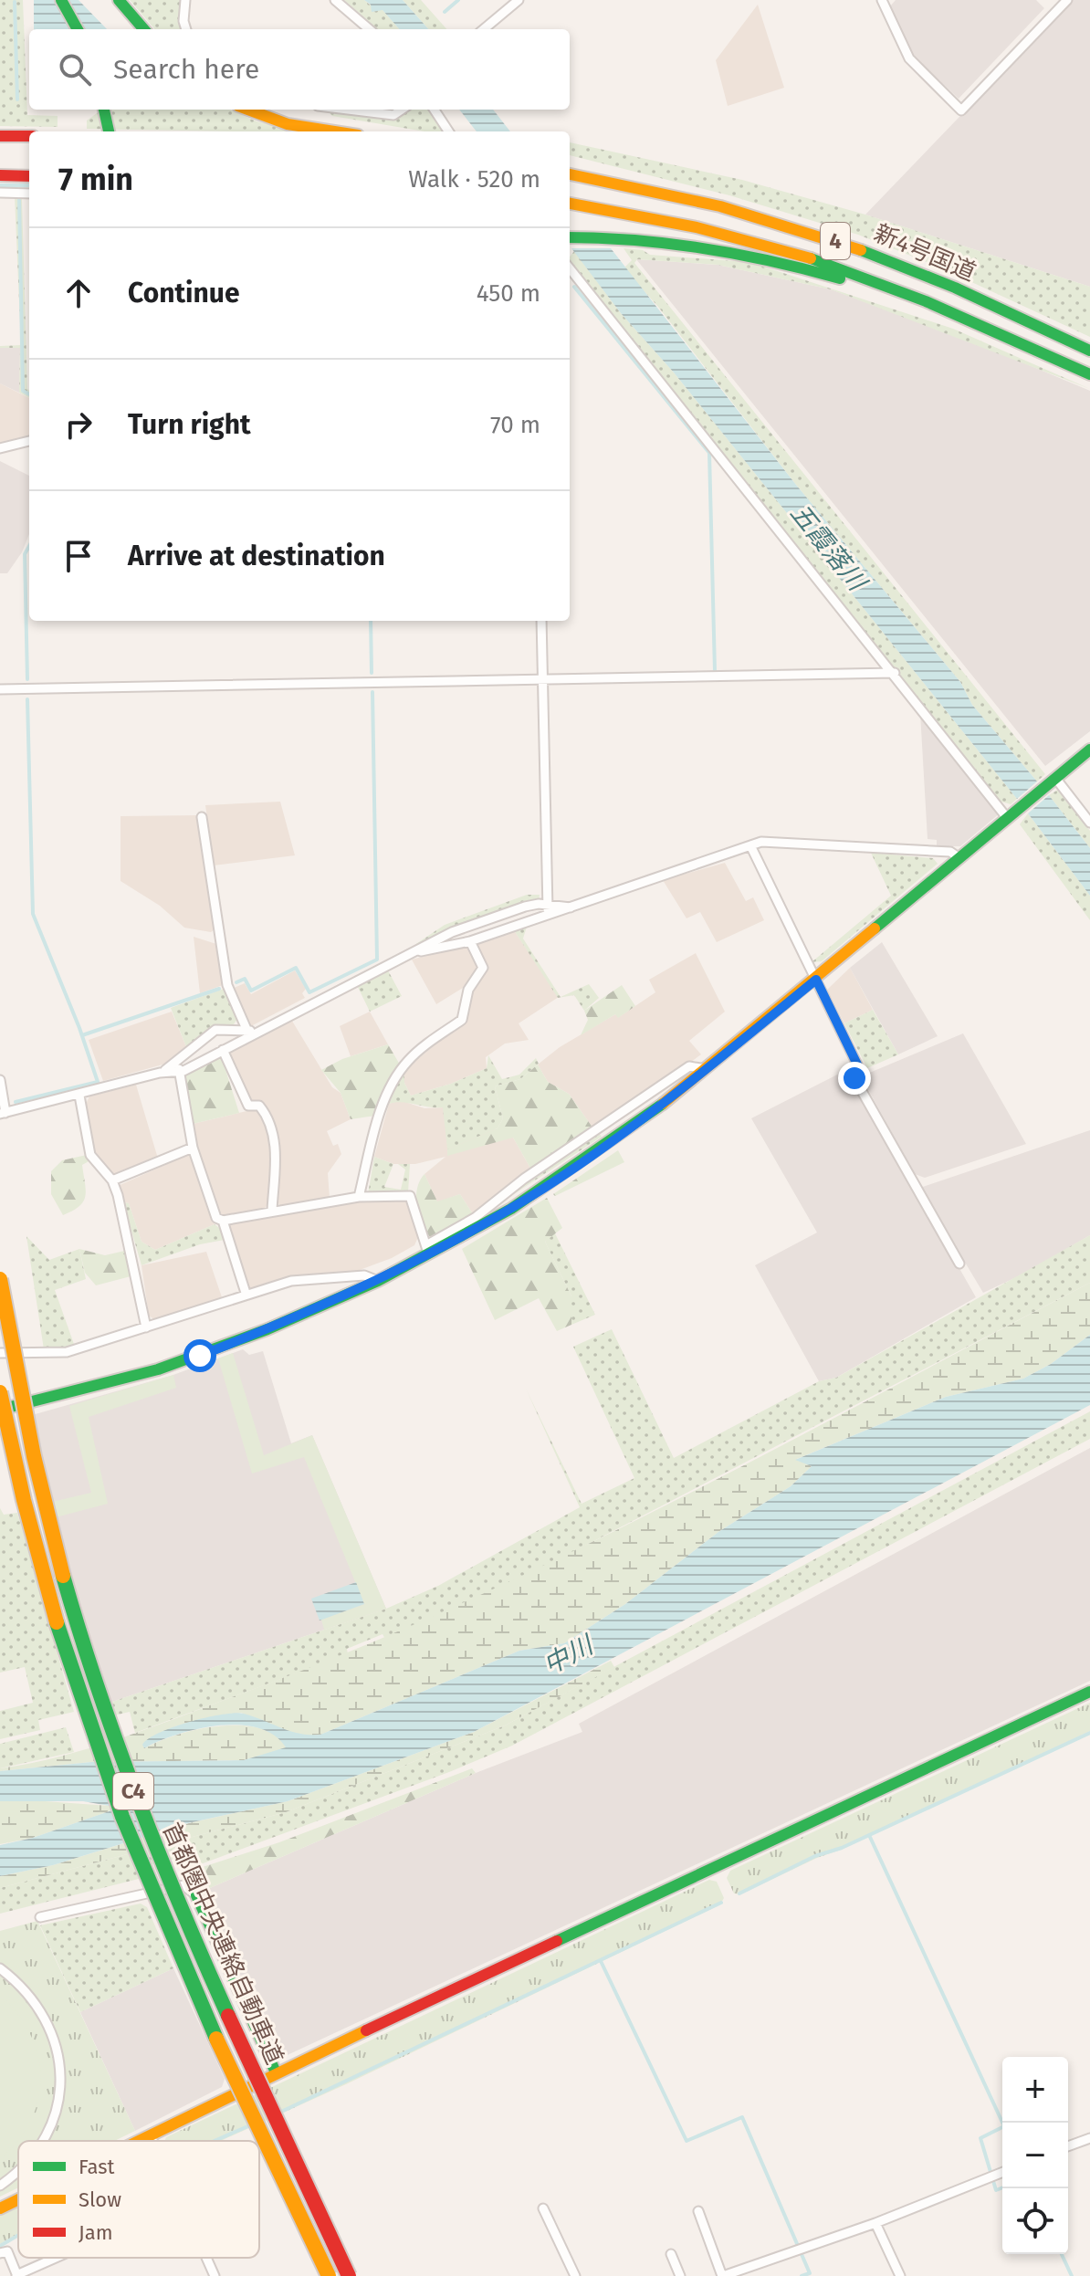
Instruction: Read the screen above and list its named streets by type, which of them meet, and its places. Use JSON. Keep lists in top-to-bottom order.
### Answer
{
  "streets": {
    "main road": [
      "4",
      "新4号国道",
      "C4",
      "首都圏中央連絡自動車道"
    ]
  },
  "water": ["五霞落川", "中川"],
  "legend": ["Fast", "Slow", "Jam"],
  "page": {
    "search": "Search here",
    "heading": ["7 min", "Walk · 520 m"],
    "list": [
      ["Continue", "450 m"],
      ["Turn right", "70 m"],
      "Arrive at destination"
    ],
    "map_buttons": ["+", "−"]
  }
}
